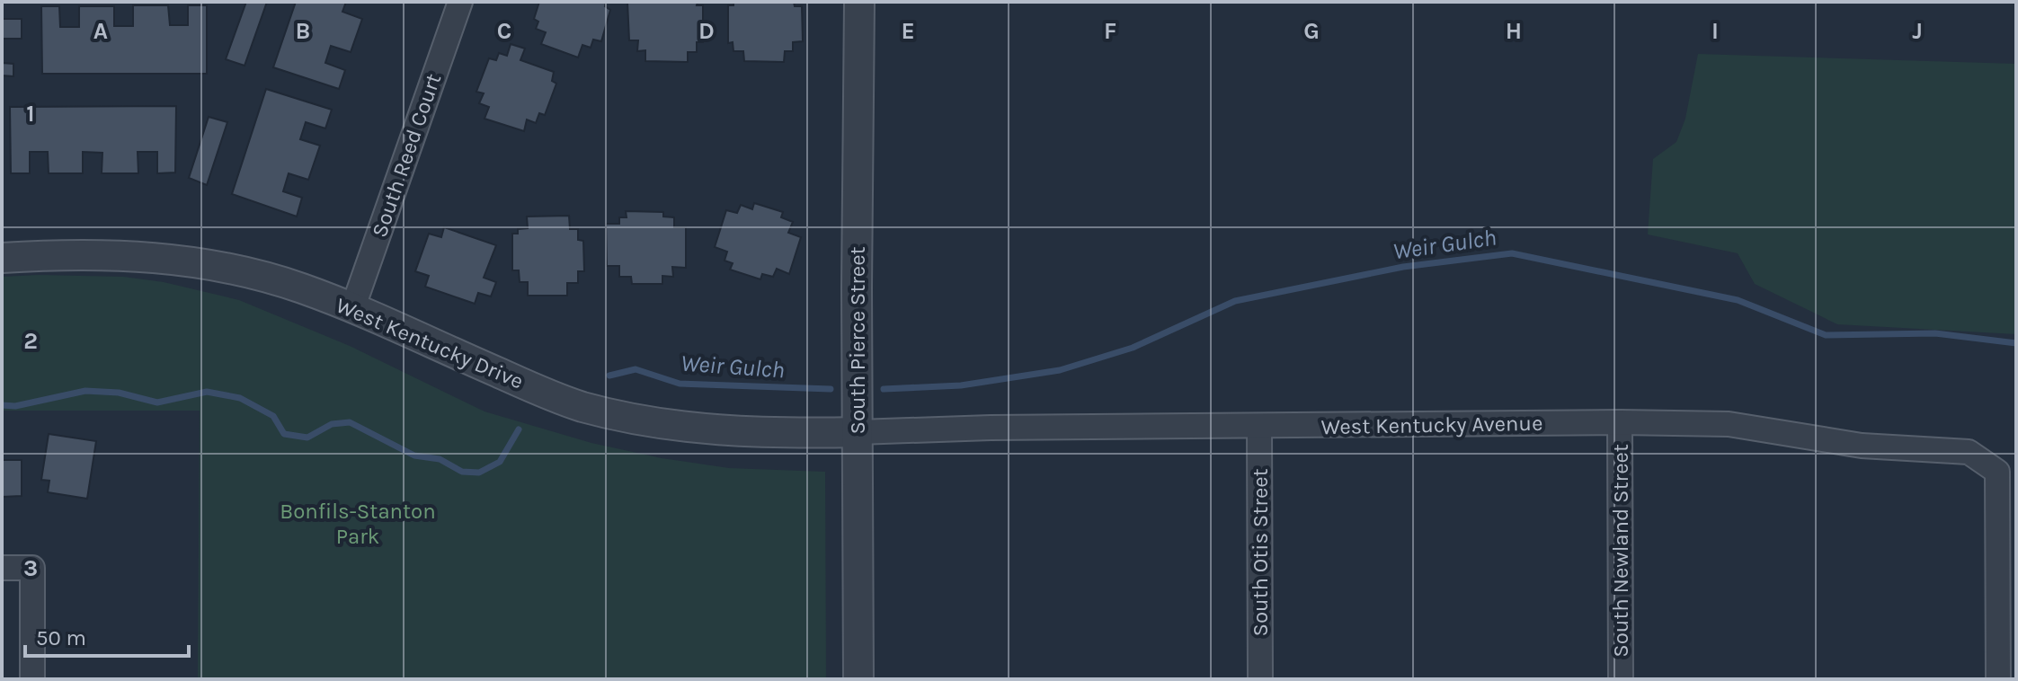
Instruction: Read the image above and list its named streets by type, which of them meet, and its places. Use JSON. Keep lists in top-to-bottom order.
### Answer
{
  "streets": {
    "street": [
      "South Reed Court",
      "South Pierce Street",
      "West Kentucky Drive",
      "West Kentucky Avenue",
      "South Newland Street",
      "South Otis Street"
    ]
  },
  "crossings": [
    ["South Reed Court", "West Kentucky Drive"],
    ["South Pierce Street", "West Kentucky Drive"],
    ["South Pierce Street", "West Kentucky Avenue"],
    ["West Kentucky Drive", "West Kentucky Avenue"],
    ["West Kentucky Avenue", "South Newland Street"],
    ["West Kentucky Avenue", "South Otis Street"]
  ],
  "water": ["Weir Gulch"],
  "parks": ["Bonfils-Stanton Park"],
  "scale_bar": "50 m",
  "grid": {
    "columns": [
      "A",
      "B",
      "C",
      "D",
      "E",
      "F",
      "G",
      "H",
      "I",
      "J"
    ],
    "rows": ["1", "2", "3"]
  }
}
